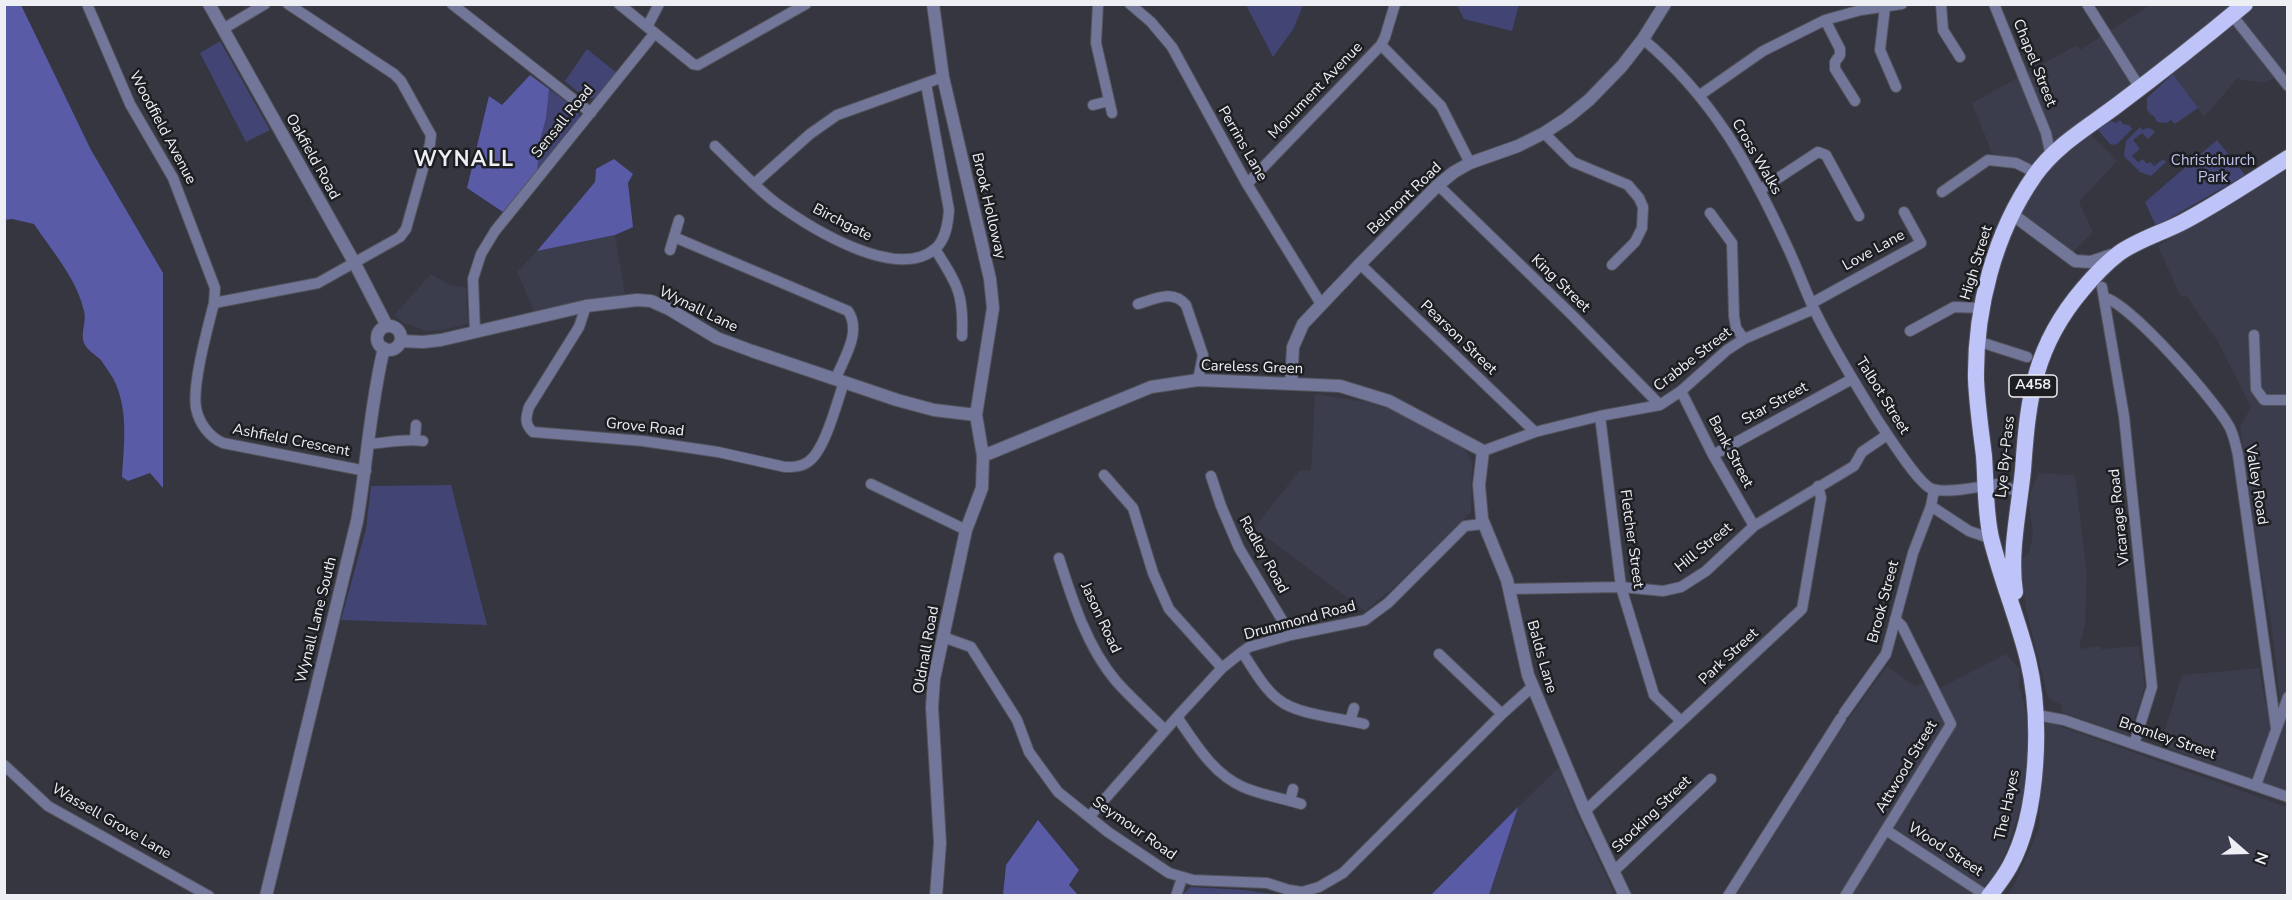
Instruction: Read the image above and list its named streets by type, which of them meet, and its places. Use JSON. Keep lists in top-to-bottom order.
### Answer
{
  "streets": {
    "highway": [
      "High Street",
      "A458",
      "Lye By-Pass",
      "The Hayes"
    ],
    "street": [
      "Chapel Street",
      "Monument Avenue",
      "Sensall Road",
      "Woodfield Avenue",
      "Perrins Lane",
      "Oakfield Road",
      "Cross Walks",
      "Belmont Road",
      "Brook Holloway",
      "Birchgate",
      "Love Lane",
      "King Street",
      "Wynall Lane",
      "Pearson Street",
      "Crabbe Street",
      "Careless Green",
      "Talbot Street",
      "Star Street",
      "Grove Road",
      "Ashfield Crescent",
      "Bank Street",
      "Valley Road",
      "Vicarage Road",
      "Fletcher Street",
      "Hill Street",
      "Radley Road",
      "Brook Street",
      "Jason Road",
      "Wynall Lane South",
      "Drummond Road",
      "Oldnall Road",
      "Balds Lane",
      "Park Street",
      "Bromley Street",
      "Attwood Street",
      "Stocking Street",
      "Wassell Grove Lane",
      "Seymour Road",
      "Wood Street"
    ]
  },
  "crossings": [
    ["Chapel Street", "High Street"],
    ["Monument Avenue", "Perrins Lane"],
    ["Monument Avenue", "Belmont Road"],
    ["Sensall Road", "Wynall Lane"],
    ["Woodfield Avenue", "Ashfield Crescent"],
    ["Perrins Lane", "Belmont Road"],
    ["Oakfield Road", "Wynall Lane"],
    ["Oakfield Road", "Wynall Lane South"],
    ["Cross Walks", "Belmont Road"],
    ["Cross Walks", "Love Lane"],
    ["Cross Walks", "Crabbe Street"],
    ["Cross Walks", "Talbot Street"],
    ["Belmont Road", "King Street"],
    ["Belmont Road", "Pearson Street"],
    ["Belmont Road", "Careless Green"],
    ["Brook Holloway", "Wynall Lane"],
    ["Brook Holloway", "Oldnall Road"],
    ["Love Lane", "Crabbe Street"],
    ["Love Lane", "Talbot Street"],
    ["High Street", "A458"],
    ["High Street", "Lye By-Pass"],
    ["King Street", "Crabbe Street"],
    ["Wynall Lane", "Grove Road"],
    ["Wynall Lane", "Wynall Lane South"],
    ["Wynall Lane", "Oldnall Road"],
    ["Pearson Street", "Crabbe Street"],
    ["Crabbe Street", "Careless Green"],
    ["Crabbe Street", "Talbot Street"],
    ["Crabbe Street", "Bank Street"],
    ["Crabbe Street", "Fletcher Street"],
    ["Crabbe Street", "Balds Lane"],
    ["Careless Green", "Oldnall Road"],
    ["Careless Green", "Balds Lane"],
    ["A458", "Lye By-Pass"],
    ["A458", "Bromley Street"],
    ["A458", "The Hayes"],
    ["Talbot Street", "Star Street"],
    ["Talbot Street", "Hill Street"],
    ["Talbot Street", "Brook Street"],
    ["Star Street", "Bank Street"],
    ["Ashfield Crescent", "Wynall Lane South"],
    ["Bank Street", "Hill Street"],
    ["Valley Road", "Vicarage Road"],
    ["Vicarage Road", "Bromley Street"],
    ["Fletcher Street", "Hill Street"],
    ["Fletcher Street", "Park Street"],
    ["Hill Street", "Balds Lane"],
    ["Hill Street", "Park Street"],
    ["Radley Road", "Drummond Road"],
    ["Brook Street", "Attwood Street"],
    ["Jason Road", "Drummond Road"],
    ["Drummond Road", "Balds Lane"],
    ["Drummond Road", "Seymour Road"],
    ["Oldnall Road", "Seymour Road"],
    ["Balds Lane", "Park Street"],
    ["Balds Lane", "Stocking Street"],
    ["Balds Lane", "Seymour Road"],
    ["Bromley Street", "The Hayes"],
    ["Attwood Street", "Wood Street"],
    ["The Hayes", "Wood Street"]
  ],
  "districts": ["WYNALL"],
  "parks": ["Christchurch Park"],
  "north": "right"
}
